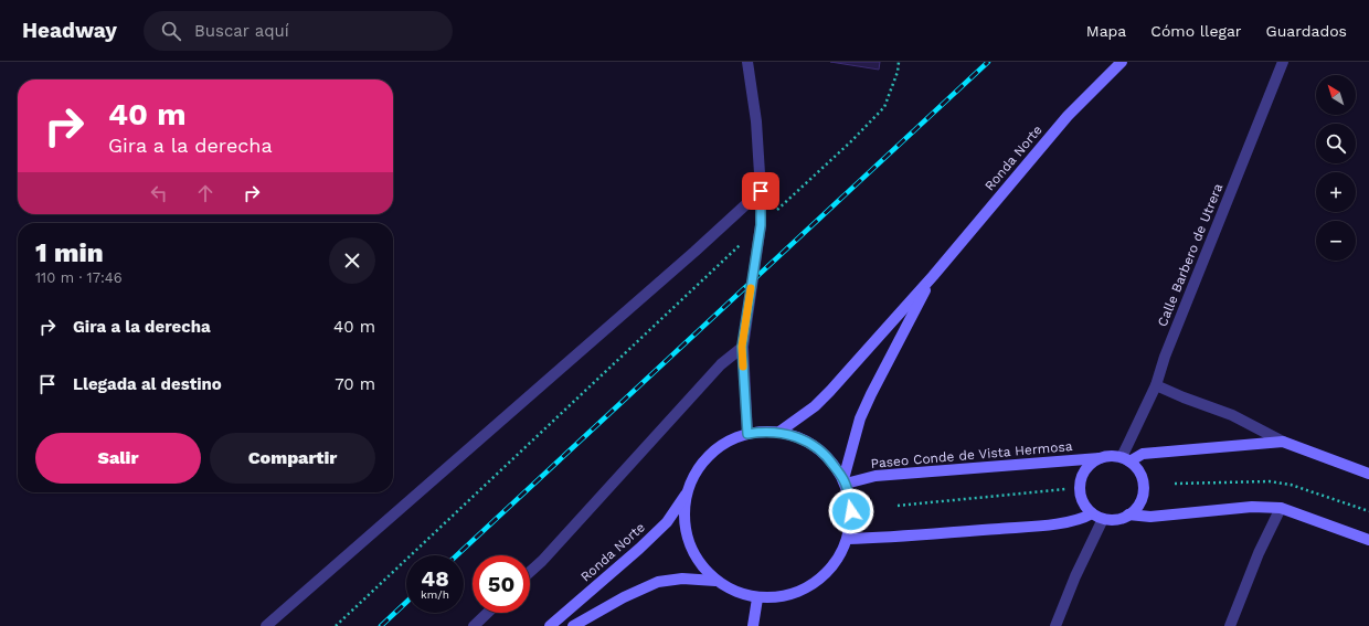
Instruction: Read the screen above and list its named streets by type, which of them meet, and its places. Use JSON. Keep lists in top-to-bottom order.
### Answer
{
  "streets": {
    "main road": ["Ronda Norte", "Paseo Conde de Vista Hermosa"],
    "street": ["Calle Barbero de Utrera"]
  },
  "crossings": [
    ["Ronda Norte", "Paseo Conde de Vista Hermosa"],
    ["Calle Barbero de Utrera", "Paseo Conde de Vista Hermosa"]
  ],
  "north": "top left",
  "page": {
    "header": "Headway",
    "search": "Buscar aquí",
    "nav": ["Mapa", "Cómo llegar", "Guardados"],
    "map_buttons": ["+", "−"],
    "turn": ["40 m", "Gira a la derecha"],
    "heading": ["1 min", "110 m · 17:46"],
    "list": [
      {
        "name": "Gira a la derecha",
        "value": "40 m"
      },
      {
        "name": "Llegada al destino",
        "value": "70 m"
      }
    ],
    "buttons": ["Salir", "Compartir"],
    "speed": "48 km/h",
    "limit": "50"
  }
}
